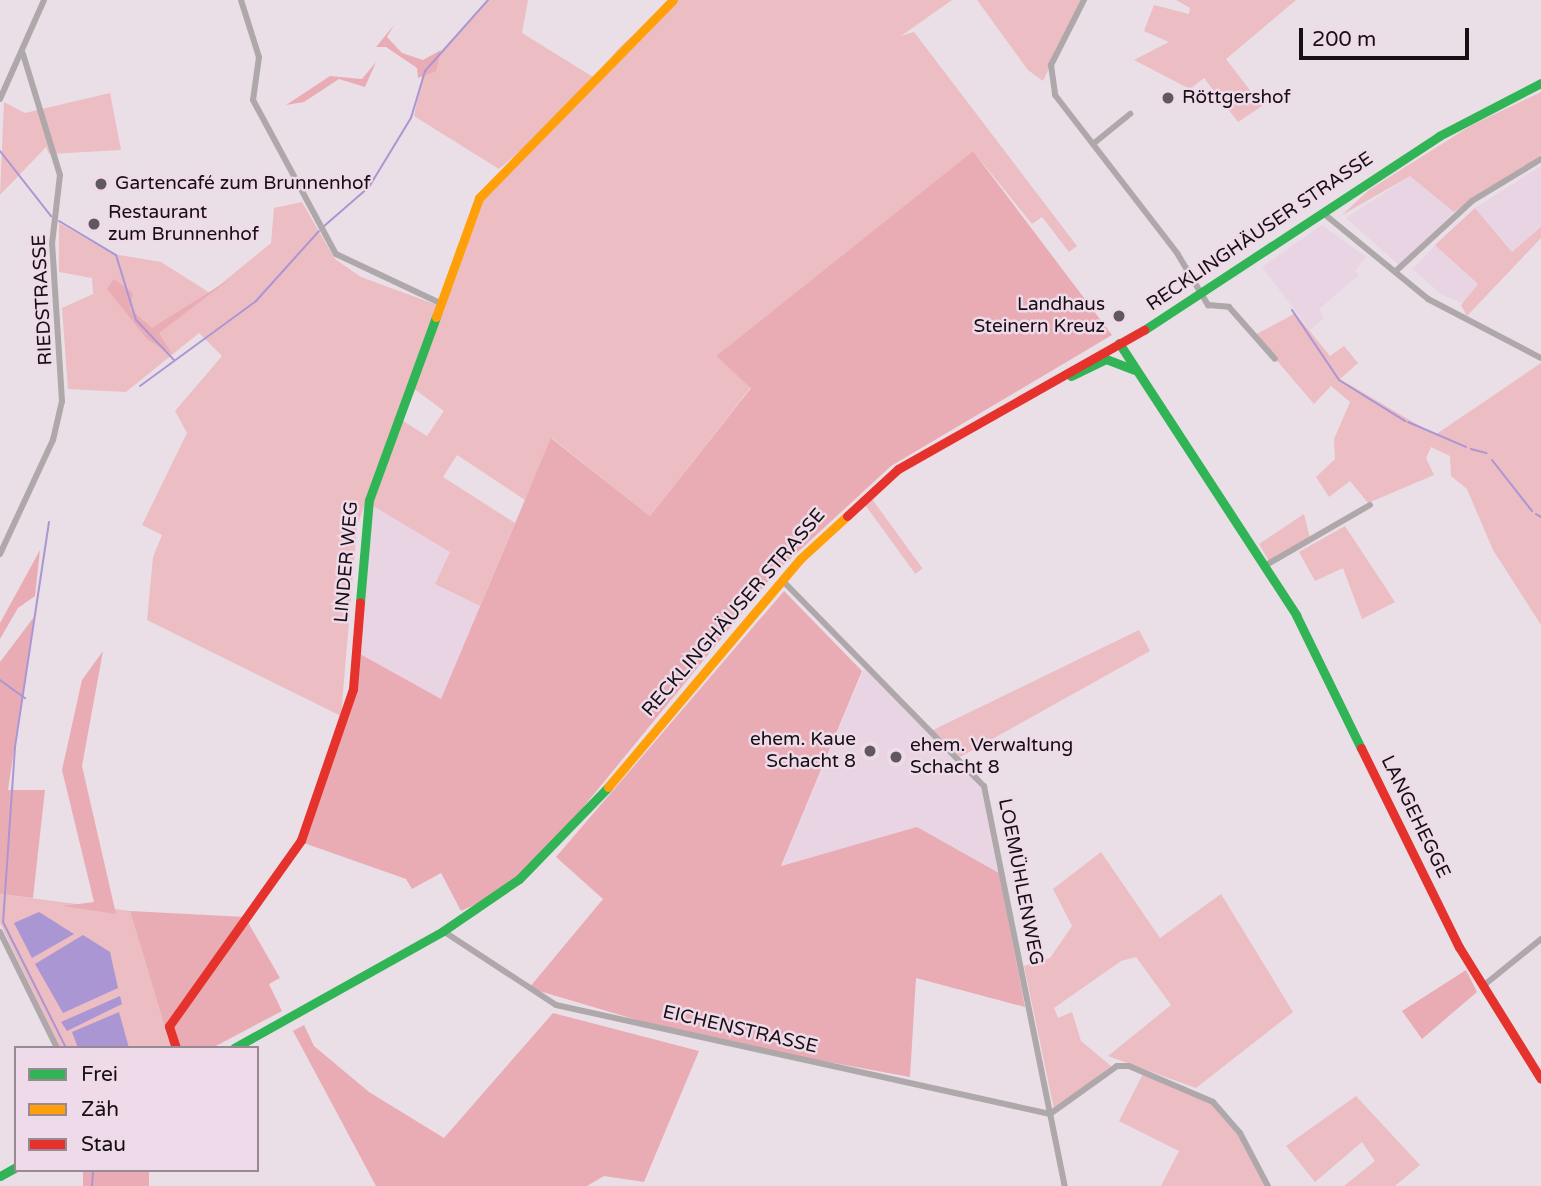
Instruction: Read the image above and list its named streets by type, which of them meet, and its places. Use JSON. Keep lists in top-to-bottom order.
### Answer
{
  "streets": {
    "street": [
      "RECKLINGHÄUSER STRASSE",
      "RIEDSTRASSE",
      "LINDER WEG",
      "LANGEHEGGE",
      "LOEMÜHLENWEG",
      "EICHENSTRASSE"
    ]
  },
  "crossings": [
    ["RECKLINGHÄUSER STRASSE", "LANGEHEGGE"],
    ["RECKLINGHÄUSER STRASSE", "LOEMÜHLENWEG"],
    ["RECKLINGHÄUSER STRASSE", "EICHENSTRASSE"],
    ["LOEMÜHLENWEG", "EICHENSTRASSE"]
  ],
  "places": [
    "Röttgershof",
    "Gartencafé zum Brunnenhof",
    "Restaurant zum Brunnenhof",
    "Landhaus Steinern Kreuz",
    "ehem. Kaue Schacht 8",
    "ehem. Verwaltung Schacht 8"
  ],
  "legend": ["Frei", "Zäh", "Stau"],
  "scale_bar": "200 m"
}
